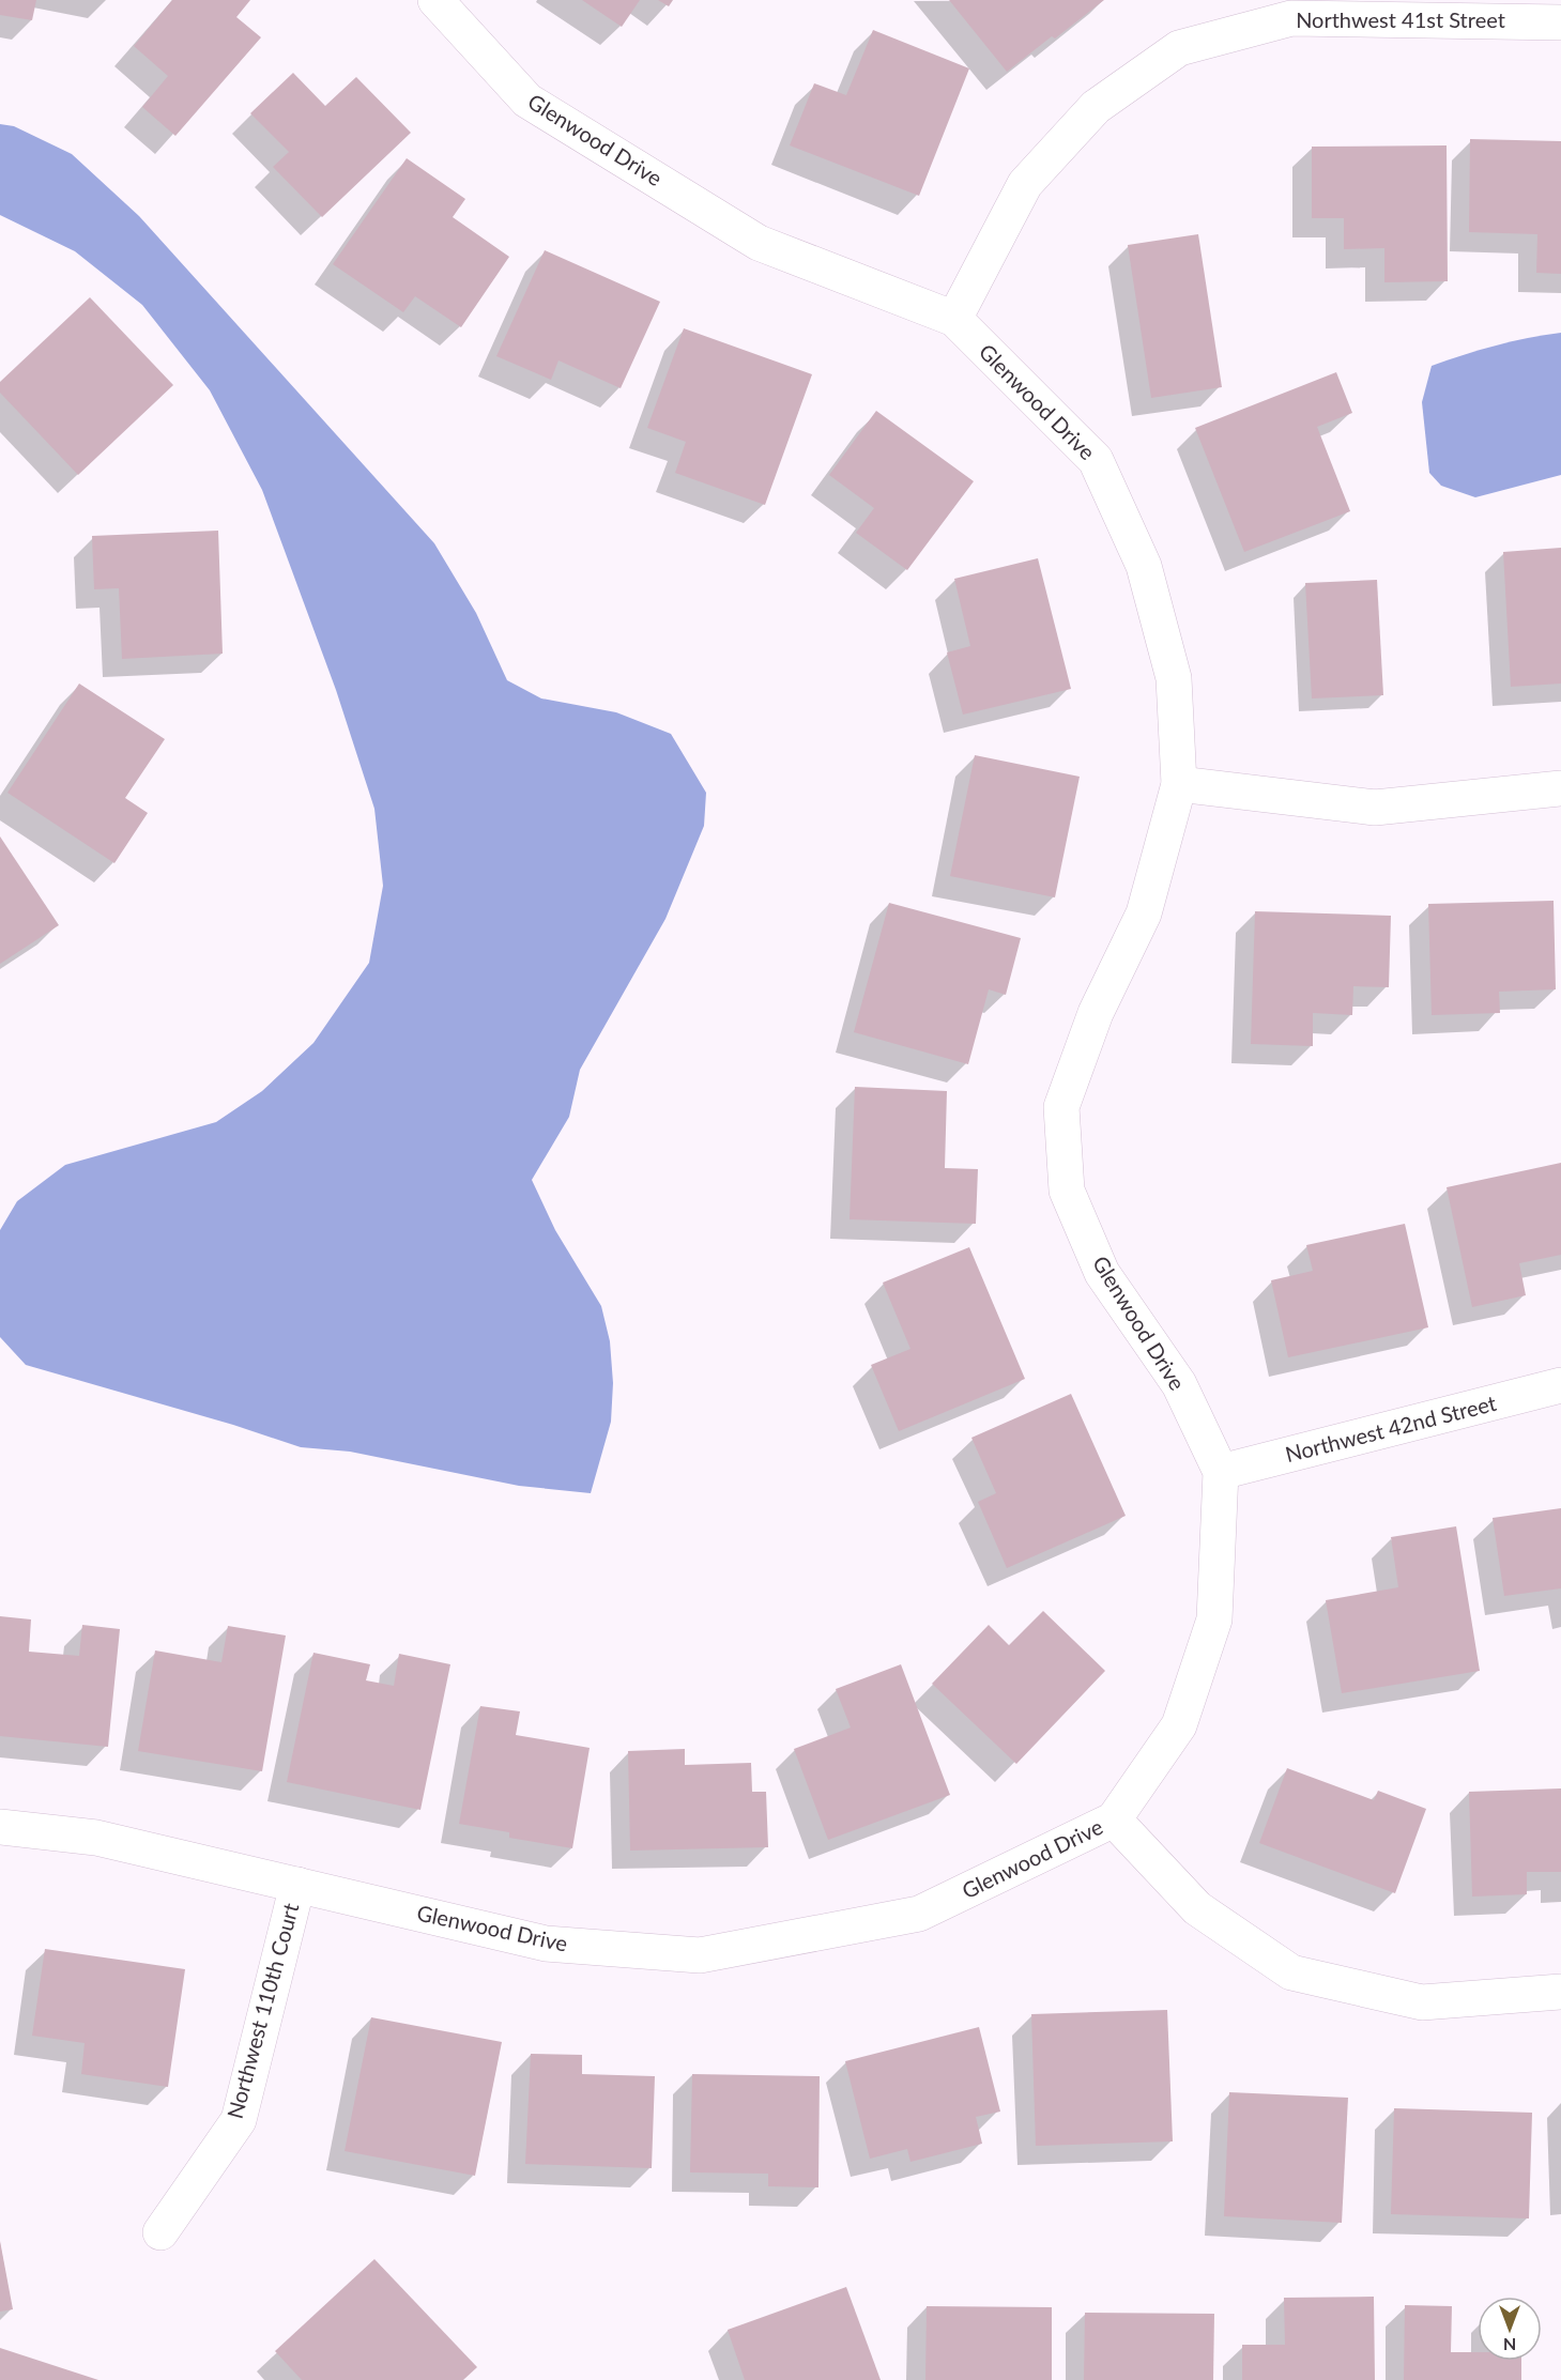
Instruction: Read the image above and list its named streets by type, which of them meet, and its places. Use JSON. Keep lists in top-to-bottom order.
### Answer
{
  "streets": {
    "street": [
      "Northwest 41st Street",
      "Glenwood Drive",
      "Northwest 42nd Street",
      "Northwest 110th Court"
    ]
  },
  "crossings": [
    ["Northwest 41st Street", "Glenwood Drive"],
    ["Glenwood Drive", "Northwest 42nd Street"],
    ["Glenwood Drive", "Northwest 110th Court"]
  ],
  "north": "bottom"
}
